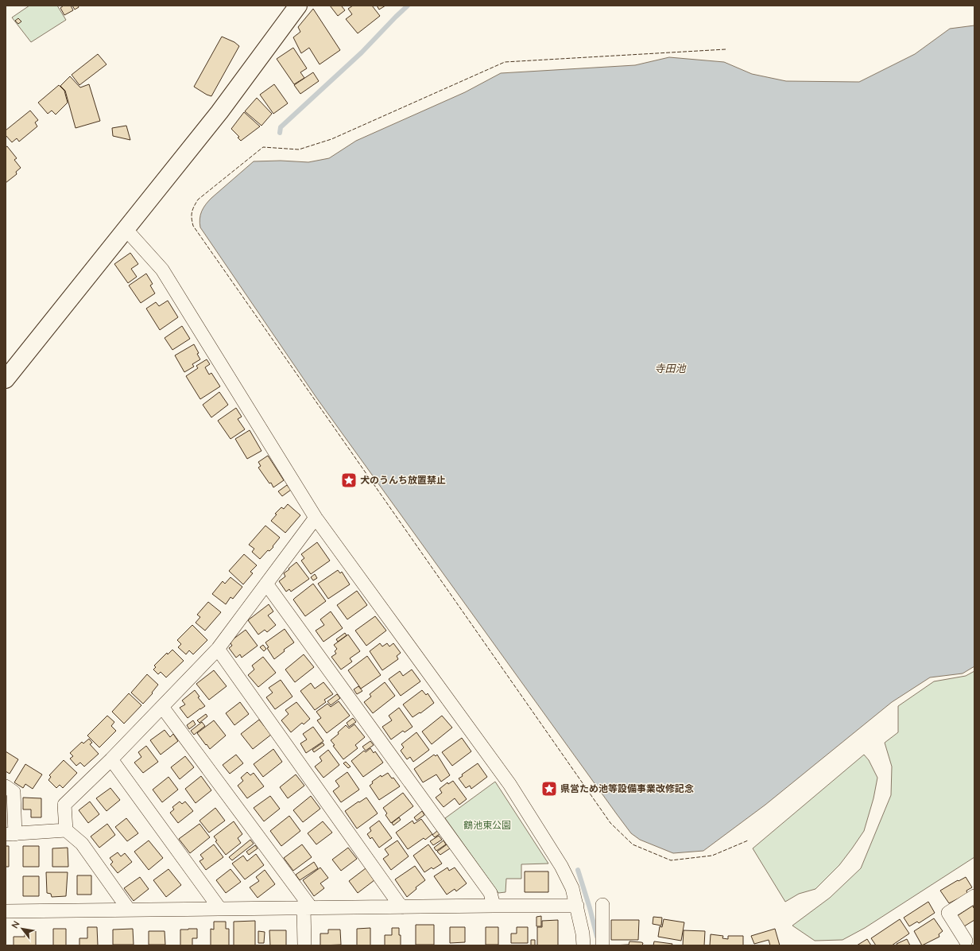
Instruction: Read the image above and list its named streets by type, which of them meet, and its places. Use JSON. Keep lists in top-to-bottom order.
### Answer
{
  "water": ["寺田池"],
  "parks": ["鶴池東公園"],
  "places": {
    "place": ["犬のうんち放置禁止", "県営ため池等設備事業改修記念"]
  },
  "north": "top left"
}
